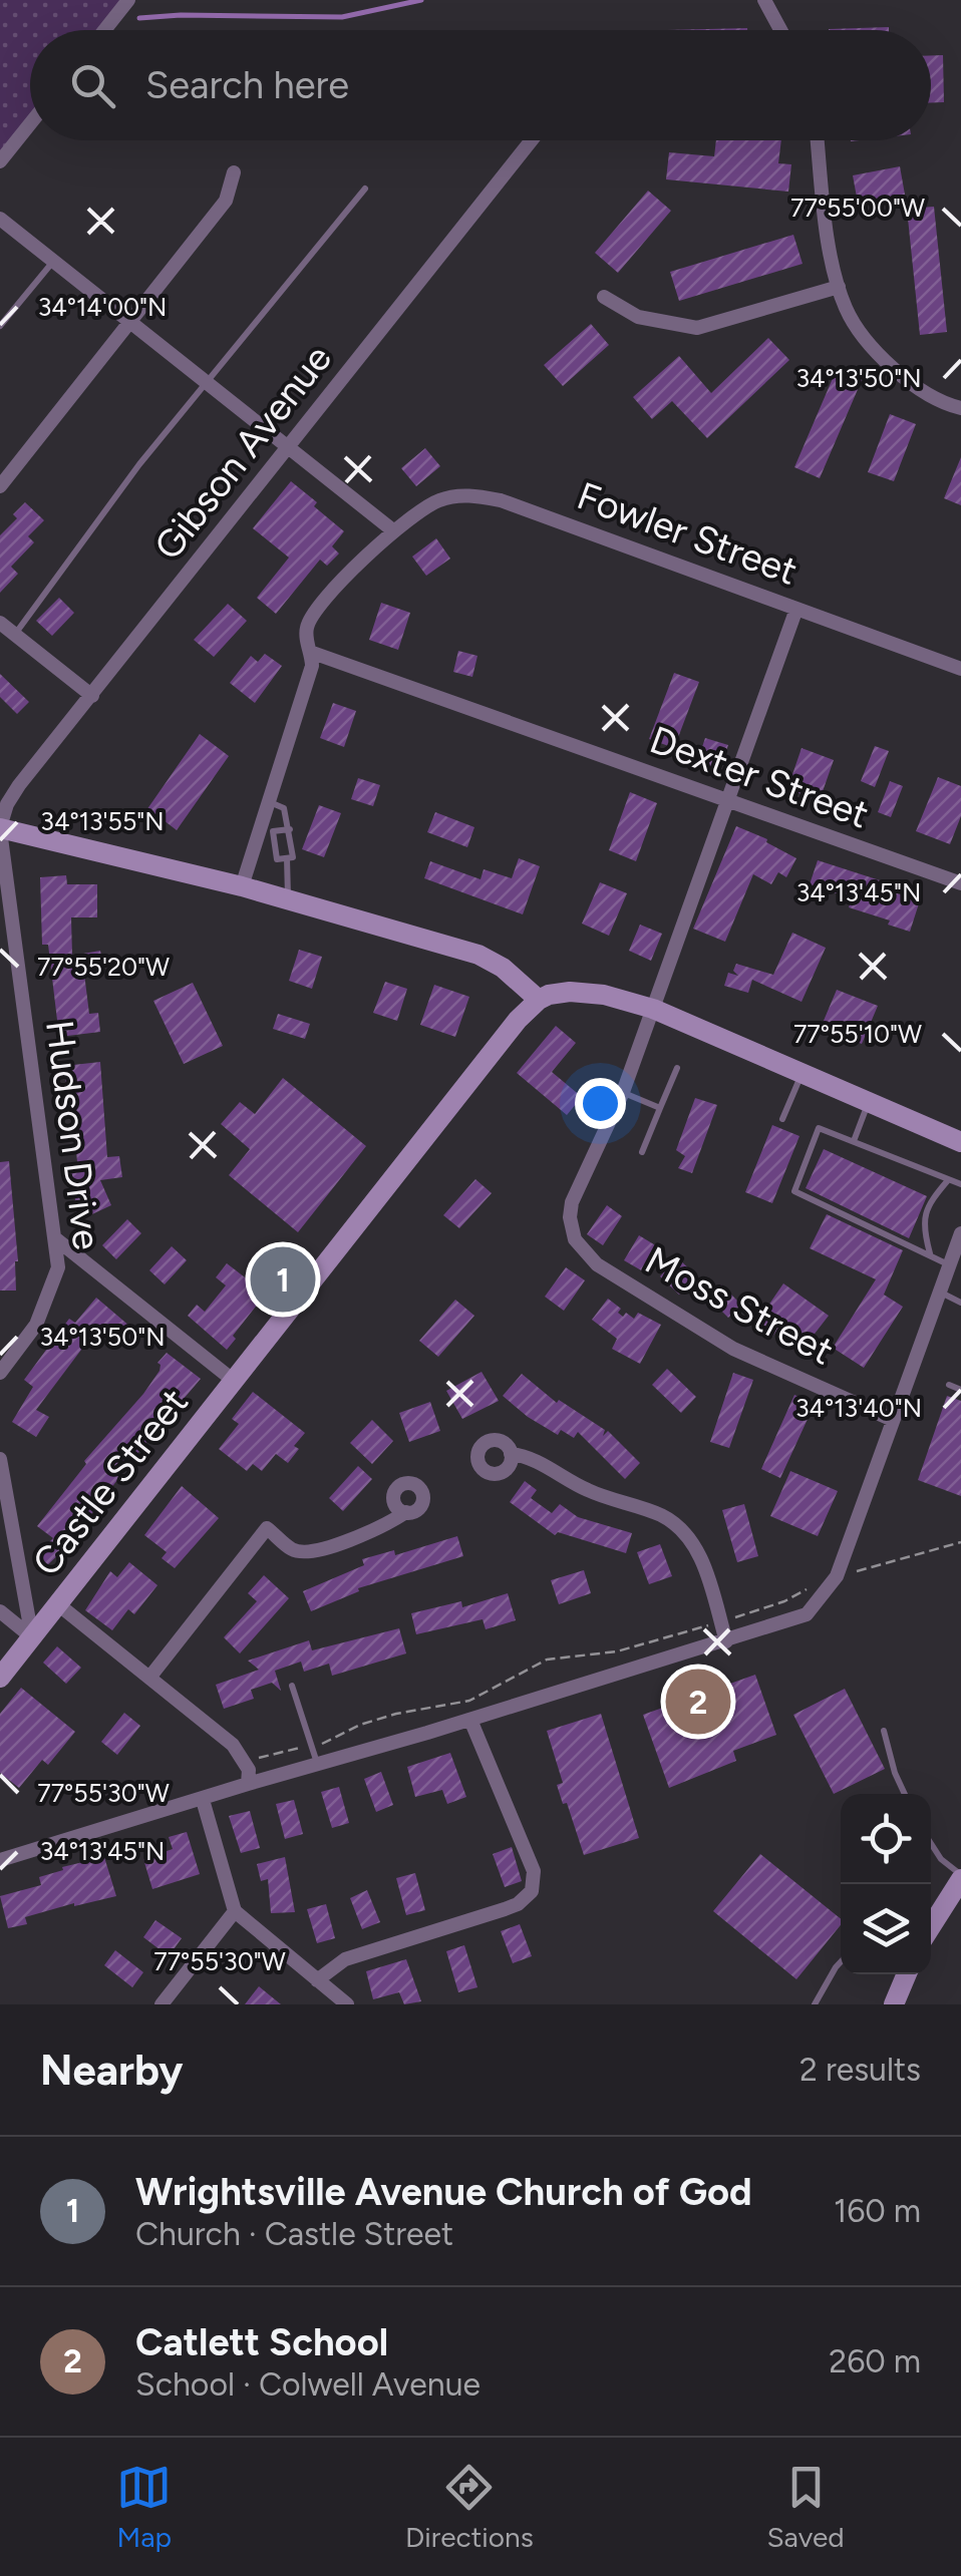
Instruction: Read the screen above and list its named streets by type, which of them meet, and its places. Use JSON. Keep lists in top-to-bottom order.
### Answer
{
  "streets": {
    "street": [
      "Gibson Avenue",
      "Fowler Street",
      "Dexter Street",
      "Hudson Drive",
      "Moss Street",
      "Castle Street"
    ]
  },
  "crossings": [
    ["Gibson Avenue", "Hudson Drive"],
    ["Fowler Street", "Dexter Street"]
  ],
  "page": {
    "search": "Search here",
    "pins": ["1", "2"],
    "heading": ["Nearby", "2 results"],
    "list": [
      {
        "mark": "1",
        "name": "Wrightsville Avenue Church of God",
        "note": "Church · Castle Street",
        "value": "160 m"
      },
      {
        "mark": "2",
        "name": "Catlett School",
        "note": "School · Colwell Avenue",
        "value": "260 m"
      }
    ],
    "nav": ["Map", "Directions", "Saved"]
  },
  "coordinates": [
    "77°55'00\"W",
    "34°14'00\"N",
    "34°13'50\"N",
    "34°13'55\"N",
    "34°13'45\"N",
    "77°55'20\"W",
    "77°55'10\"W",
    "34°13'40\"N",
    "77°55'30\"W"
  ]
}
